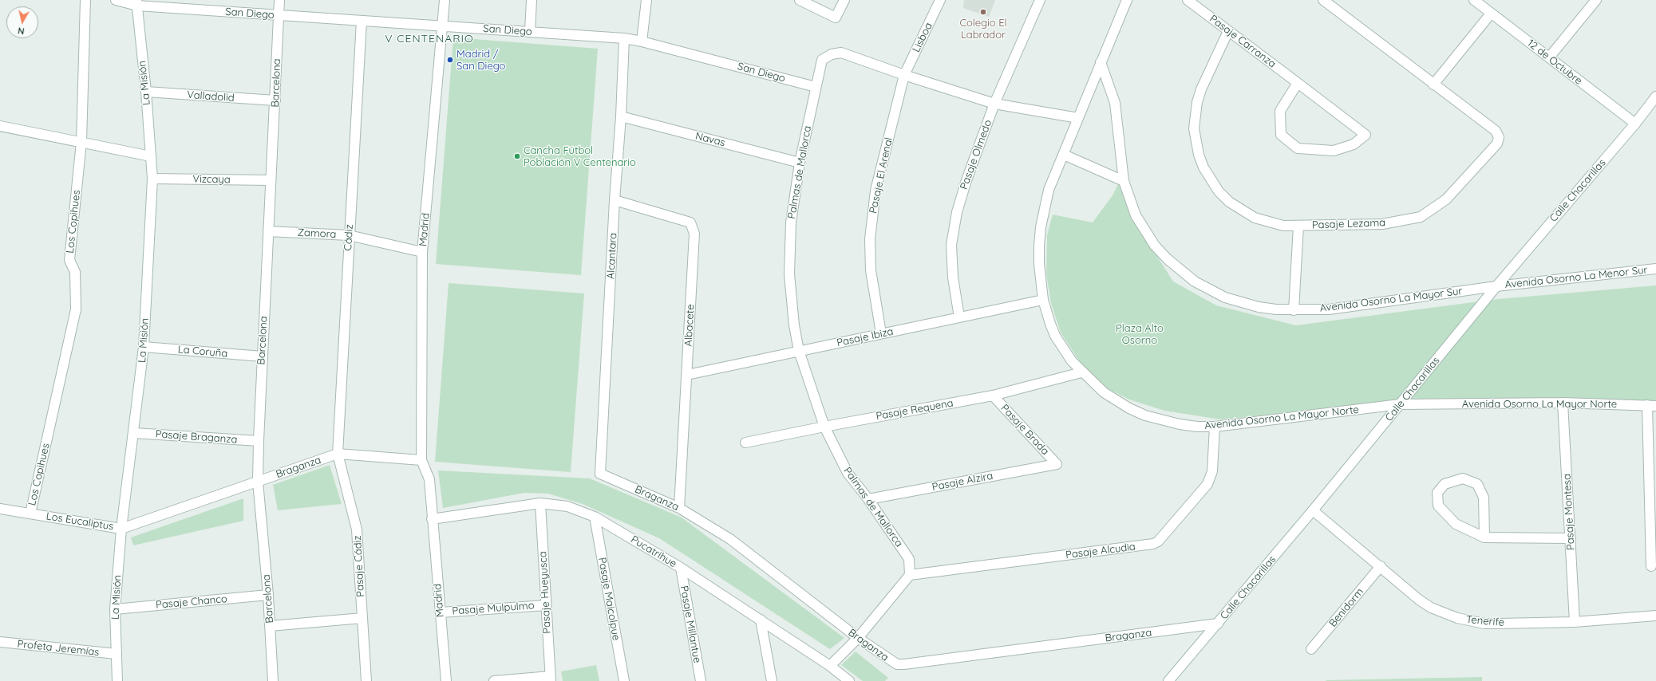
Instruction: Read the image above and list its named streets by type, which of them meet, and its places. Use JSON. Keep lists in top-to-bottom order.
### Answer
{
  "streets": {
    "street": [
      "San Diego",
      "Lisboa",
      "Pasaje Carranza",
      "12 de Octubre",
      "La Misión",
      "Barcelona",
      "Valladolid",
      "Navas",
      "Pasaje Olmedo",
      "Palmas de Mallorca",
      "Pasaje El Arenal",
      "Vizcaya",
      "Calle Chacarillas",
      "Los Copihues",
      "Pasaje Lezama",
      "Madrid",
      "Zamora",
      "Cádiz",
      "Alcantara",
      "Avenida Osorno La Menor Sur",
      "Avenida Osorno La Mayor Sur",
      "Albacete",
      "Pasaje Ibiza",
      "La Coruña",
      "Avenida Osorno La Mayor Norte",
      "Pasaje Requena",
      "Pasaje Brada",
      "Pasaje Braganza",
      "Braganza",
      "Pasaje Alzira",
      "Pasaje Montesa",
      "Los Eucaliptus",
      "Pasaje Alcudia",
      "Pucatrihue",
      "Pasaje Cádiz",
      "Pasaje Hueyusca",
      "Pasaje Maicolpue",
      "Pasaje Chanco",
      "Benidorm",
      "Pasaje Mulpulmo",
      "Tenerife",
      "Pasaje Millantue",
      "Profeta Jeremías"
    ]
  },
  "crossings": [
    ["San Diego", "La Misión"],
    ["San Diego", "Barcelona"],
    ["San Diego", "Palmas de Mallorca"],
    ["San Diego", "Madrid"],
    ["San Diego", "Cádiz"],
    ["San Diego", "Alcantara"],
    ["Lisboa", "Palmas de Mallorca"],
    ["Lisboa", "Pasaje El Arenal"],
    ["Pasaje Carranza", "Pasaje Lezama"],
    ["12 de Octubre", "Calle Chacarillas"],
    ["La Misión", "Valladolid"],
    ["La Misión", "Vizcaya"],
    ["La Misión", "La Coruña"],
    ["La Misión", "Pasaje Braganza"],
    ["La Misión", "Braganza"],
    ["La Misión", "Los Eucaliptus"],
    ["La Misión", "Pasaje Chanco"],
    ["La Misión", "Profeta Jeremías"],
    ["Barcelona", "Valladolid"],
    ["Barcelona", "Vizcaya"],
    ["Barcelona", "Zamora"],
    ["Barcelona", "La Coruña"],
    ["Barcelona", "Pasaje Braganza"],
    ["Barcelona", "Braganza"],
    ["Barcelona", "Pasaje Chanco"],
    ["Navas", "Palmas de Mallorca"],
    ["Navas", "Alcantara"],
    ["Pasaje Olmedo", "Palmas de Mallorca"],
    ["Pasaje Olmedo", "Pasaje Ibiza"],
    ["Palmas de Mallorca", "Pasaje El Arenal"],
    ["Palmas de Mallorca", "Pasaje Ibiza"],
    ["Palmas de Mallorca", "Avenida Osorno La Mayor Norte"],
    ["Palmas de Mallorca", "Pasaje Requena"],
    ["Palmas de Mallorca", "Pasaje Alzira"],
    ["Palmas de Mallorca", "Pasaje Alcudia"],
    ["Pasaje El Arenal", "Pasaje Ibiza"],
    ["Calle Chacarillas", "Avenida Osorno La Menor Sur"],
    ["Calle Chacarillas", "Avenida Osorno La Mayor Sur"],
    ["Calle Chacarillas", "Avenida Osorno La Mayor Norte"],
    ["Calle Chacarillas", "Braganza"],
    ["Calle Chacarillas", "Tenerife"],
    ["Los Copihues", "Los Eucaliptus"],
    ["Madrid", "Zamora"],
    ["Madrid", "Braganza"],
    ["Madrid", "Pucatrihue"],
    ["Madrid", "Pasaje Mulpulmo"],
    ["Zamora", "Cádiz"],
    ["Cádiz", "Braganza"],
    ["Cádiz", "Pasaje Cádiz"],
    ["Alcantara", "Albacete"],
    ["Alcantara", "Braganza"],
    ["Avenida Osorno La Menor Sur", "Avenida Osorno La Mayor Sur"],
    ["Avenida Osorno La Mayor Sur", "Avenida Osorno La Mayor Norte"],
    ["Albacete", "Pasaje Ibiza"],
    ["Albacete", "Braganza"],
    ["Pasaje Ibiza", "Avenida Osorno La Mayor Norte"],
    ["Avenida Osorno La Mayor Norte", "Pasaje Requena"],
    ["Avenida Osorno La Mayor Norte", "Pasaje Montesa"],
    ["Avenida Osorno La Mayor Norte", "Pasaje Alcudia"],
    ["Pasaje Requena", "Pasaje Brada"],
    ["Pasaje Brada", "Pasaje Alzira"],
    ["Braganza", "Los Eucaliptus"],
    ["Braganza", "Pasaje Cádiz"],
    ["Pasaje Montesa", "Tenerife"],
    ["Pucatrihue", "Pasaje Hueyusca"],
    ["Pucatrihue", "Pasaje Maicolpue"],
    ["Pucatrihue", "Pasaje Millantue"],
    ["Pasaje Hueyusca", "Pasaje Mulpulmo"],
    ["Benidorm", "Tenerife"]
  ],
  "districts": ["V CENTENARIO"],
  "parks": ["Plaza Alto Osorno"],
  "places": ["Colegio El Labrador", "Madrid / San Diego", "Cancha Fútbol Población V Centenario"],
  "north": "bottom"
}
